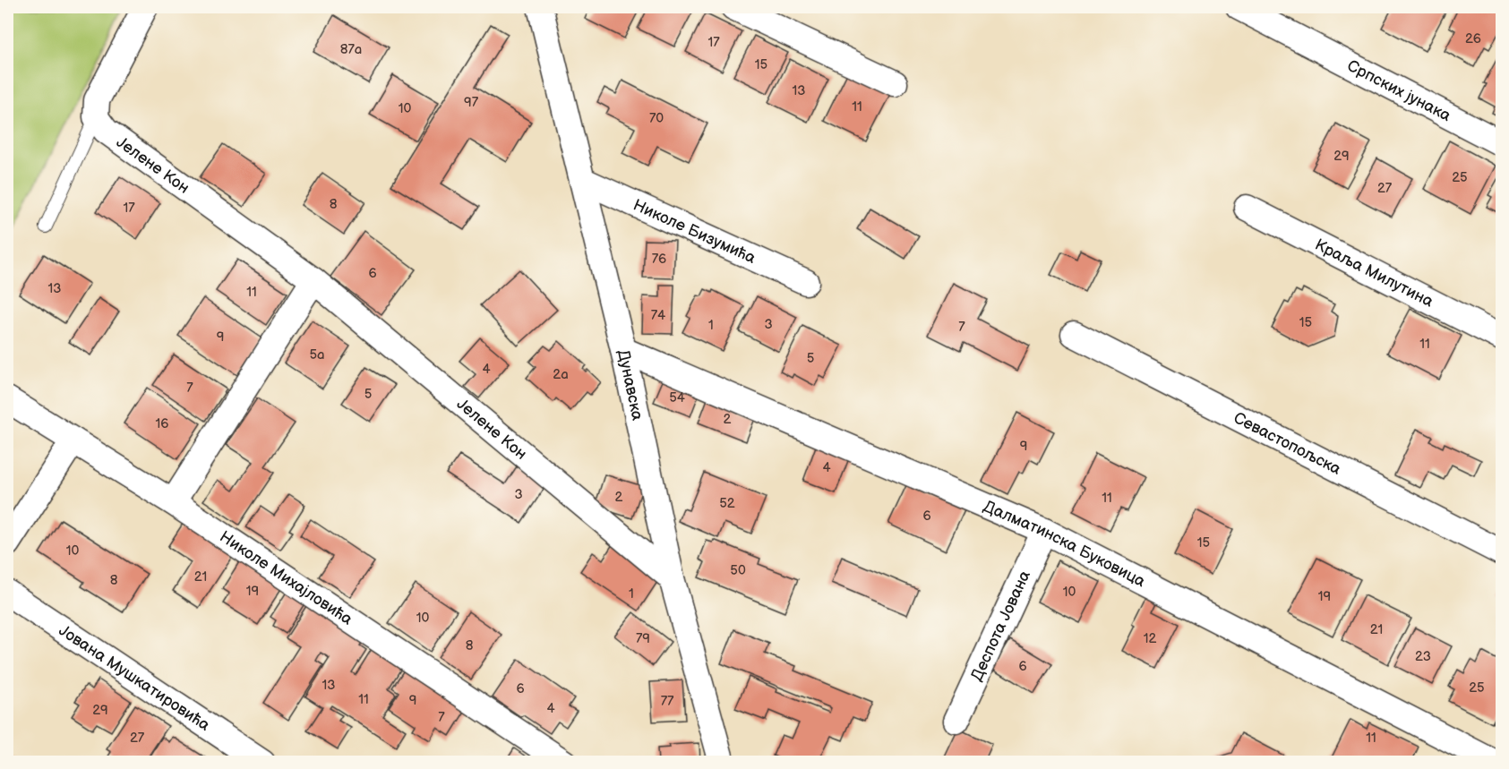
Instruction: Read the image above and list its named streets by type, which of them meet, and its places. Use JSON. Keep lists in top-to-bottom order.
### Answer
{
  "streets": {
    "street": [
      "Српских јунака",
      "Јелене Кон",
      "Николе Бизумића",
      "Краља Милутина",
      "Дунавска",
      "Севастопољска",
      "Далматинска Буковица",
      "Николе Михајловића",
      "Деспота Јована",
      "Јована Мушкатировића"
    ]
  },
  "crossings": [
    ["Јелене Кон", "Дунавска"],
    ["Николе Бизумића", "Дунавска"],
    ["Дунавска", "Далматинска Буковица"],
    ["Далматинска Буковица", "Деспота Јована"]
  ],
  "house_numbers": [
    "26",
    "17",
    "87a",
    "15",
    "13",
    "97",
    "11",
    "10",
    "70",
    "29",
    "25",
    "27",
    "8",
    "17",
    "76",
    "6",
    "13",
    "11",
    "74",
    "15",
    "3",
    "1",
    "7",
    "9",
    "11",
    "5a",
    "5",
    "4",
    "2a",
    "7",
    "5",
    "54",
    "2",
    "16",
    "9",
    "4",
    "3",
    "2",
    "11",
    "52",
    "6",
    "15",
    "10",
    "50",
    "21",
    "8",
    "19",
    "10",
    "1",
    "19",
    "10",
    "21",
    "79",
    "12",
    "8",
    "23",
    "6",
    "13",
    "25",
    "6",
    "11",
    "9",
    "77",
    "4",
    "29",
    "7",
    "27",
    "11"
  ]
}
